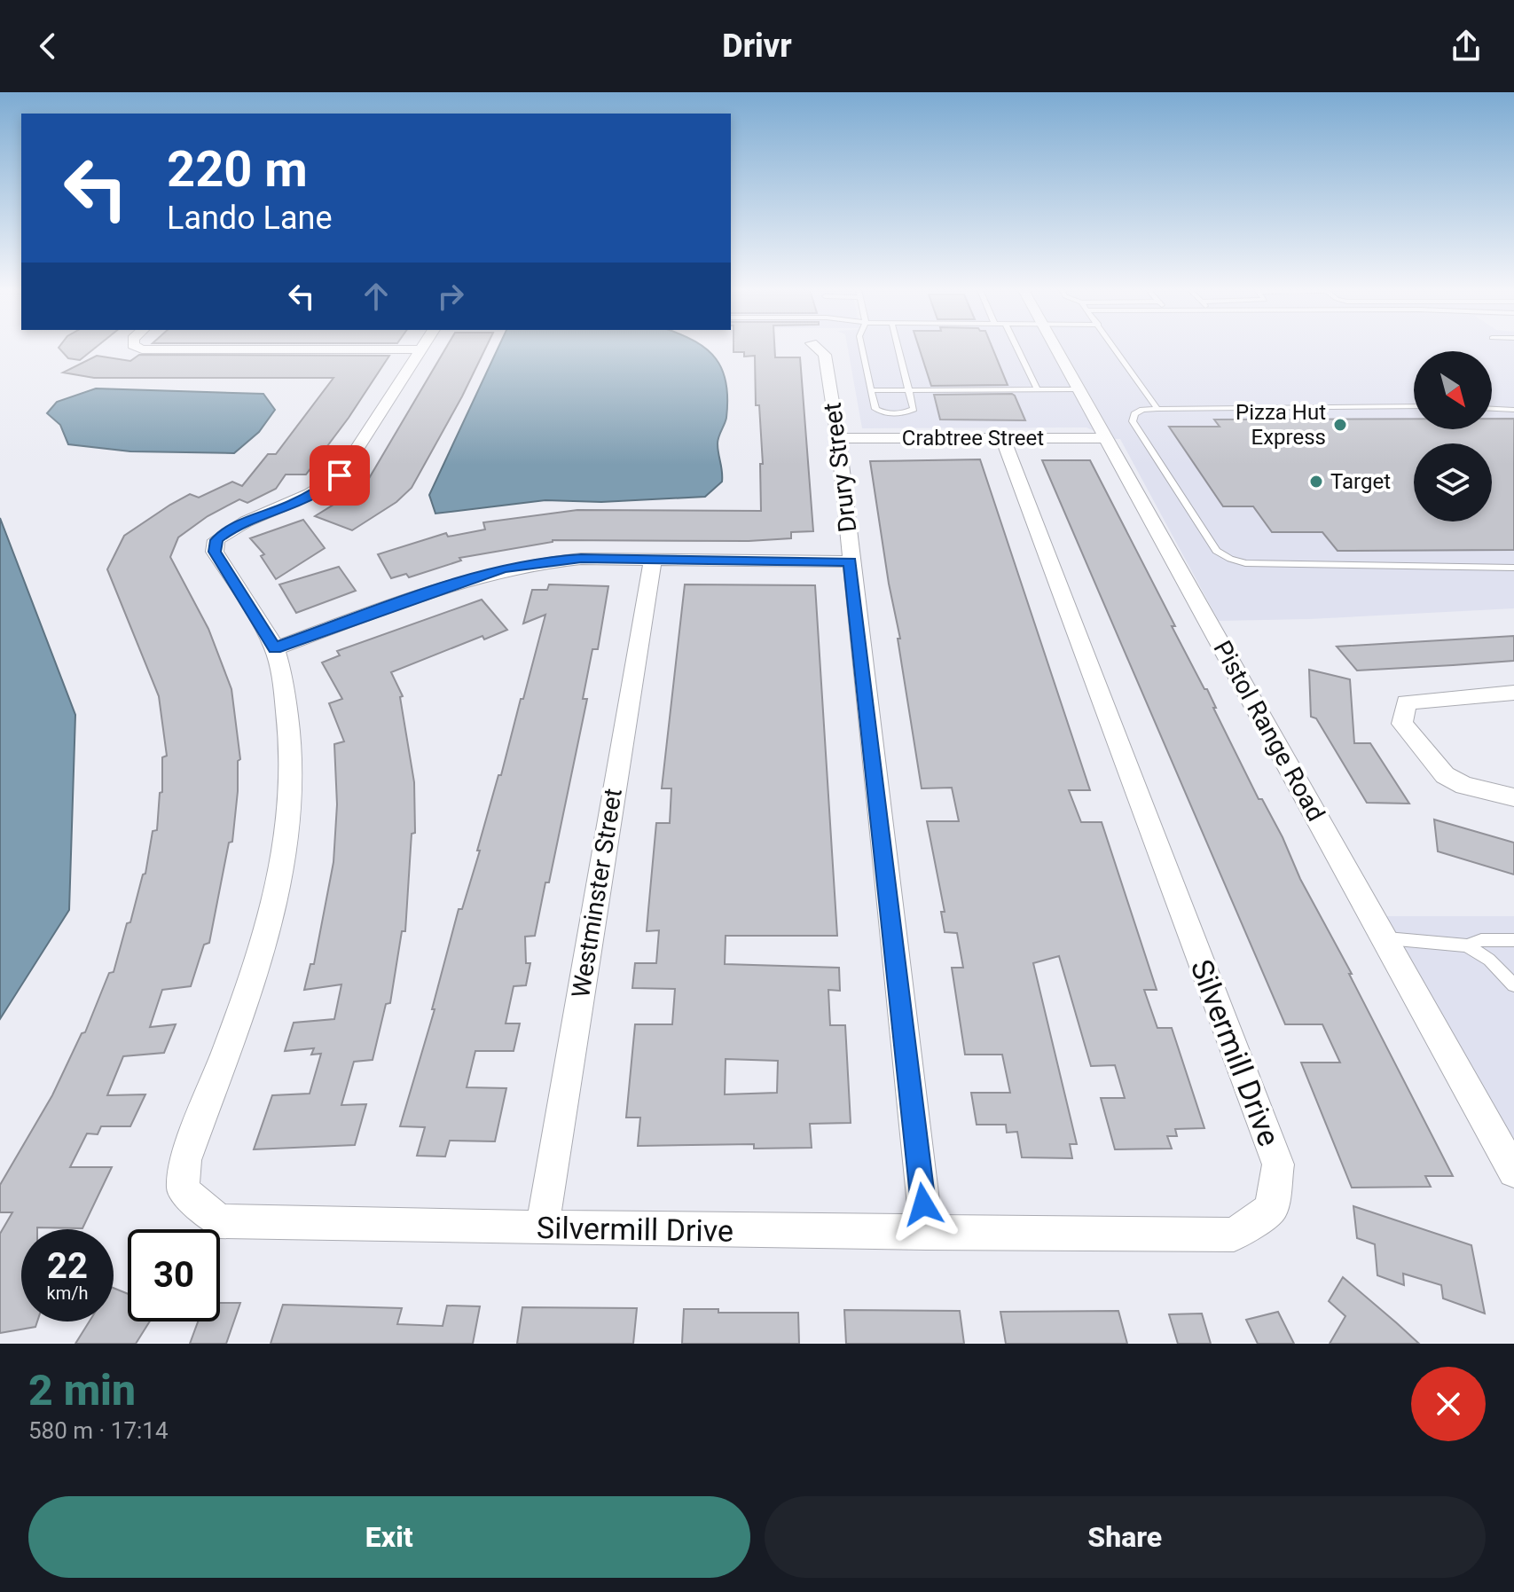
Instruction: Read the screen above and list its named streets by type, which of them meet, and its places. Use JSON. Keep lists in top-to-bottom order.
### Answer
{
  "streets": {
    "street": [
      "Crabtree Street",
      "Drury Street",
      "Pistol Range Road",
      "Westminster Street",
      "Silvermill Drive"
    ]
  },
  "crossings": [
    ["Crabtree Street", "Drury Street"],
    ["Crabtree Street", "Pistol Range Road"],
    ["Crabtree Street", "Silvermill Drive"],
    ["Drury Street", "Silvermill Drive"],
    ["Westminster Street", "Silvermill Drive"]
  ],
  "places": ["Pizza Hut Express", "Target"],
  "north": "bottom right",
  "page": {
    "header": "Drivr",
    "turn": ["220 m", "Lando Lane"],
    "speed": "22 km/h",
    "limit": "30",
    "heading": ["2 min", "580 m · 17:14"],
    "buttons": ["Exit", "Share"]
  }
}
